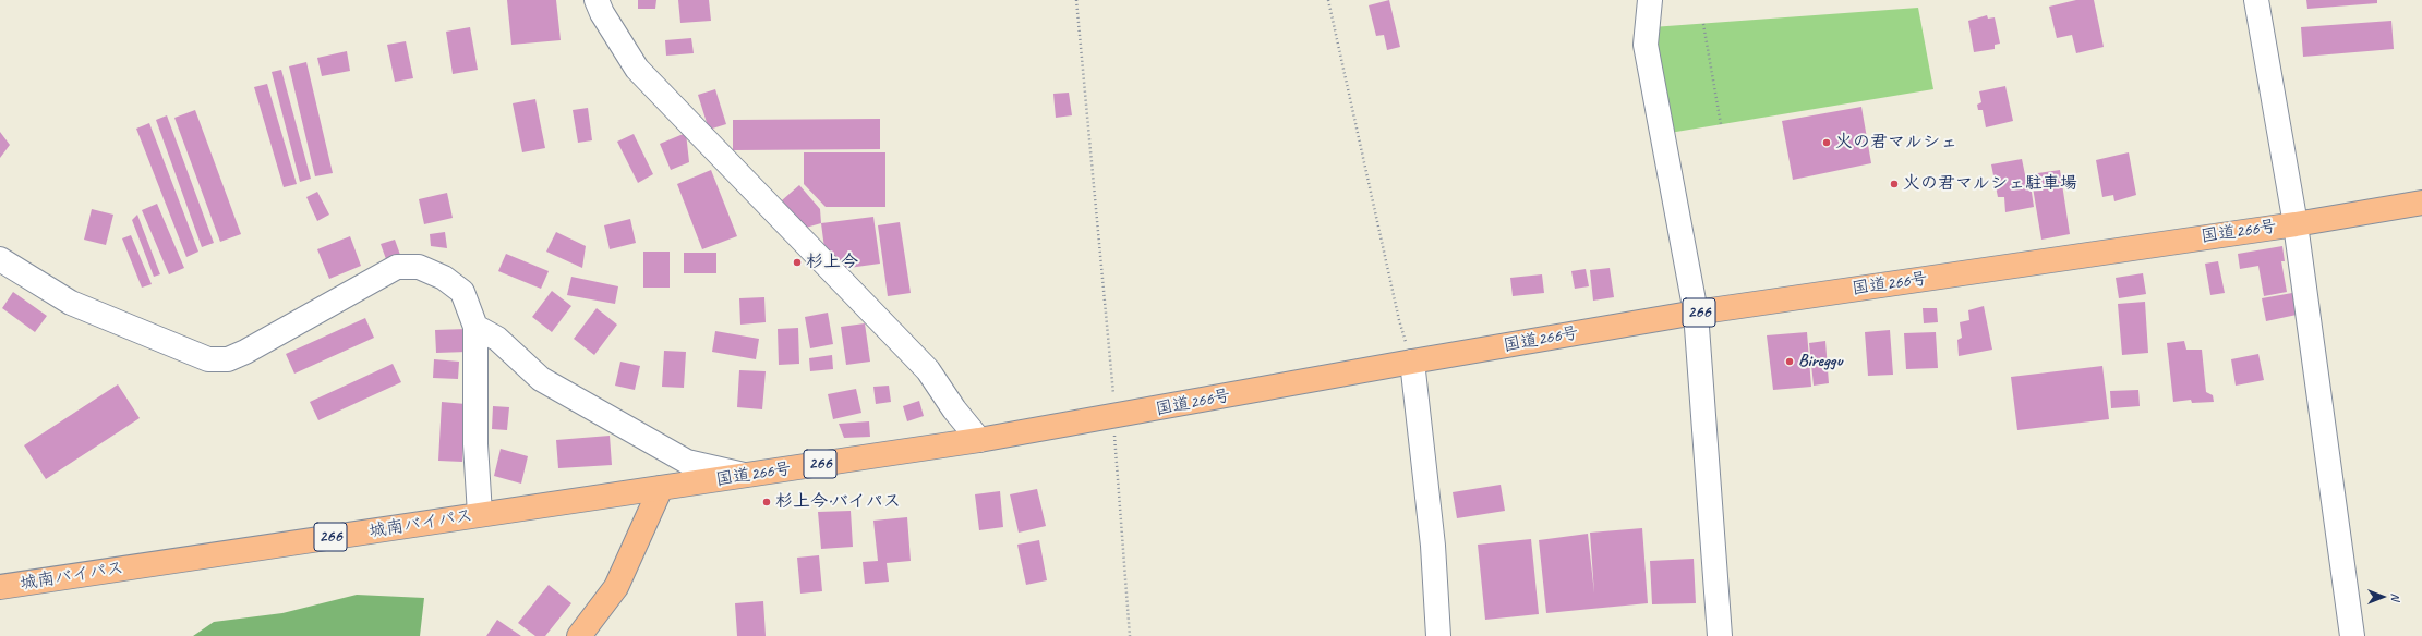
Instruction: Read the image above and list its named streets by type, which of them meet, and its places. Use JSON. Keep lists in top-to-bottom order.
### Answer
{
  "streets": {
    "main road": ["国道266号", "266", "城南バイパス"]
  },
  "crossings": [
    ["国道266号", "城南バイパス"]
  ],
  "places": [
    "火の君マルシェ",
    "火の君マルシェ駐車場",
    "杉上今",
    "Bireggu",
    "杉上今·バイパス"
  ],
  "north": "right"
}
